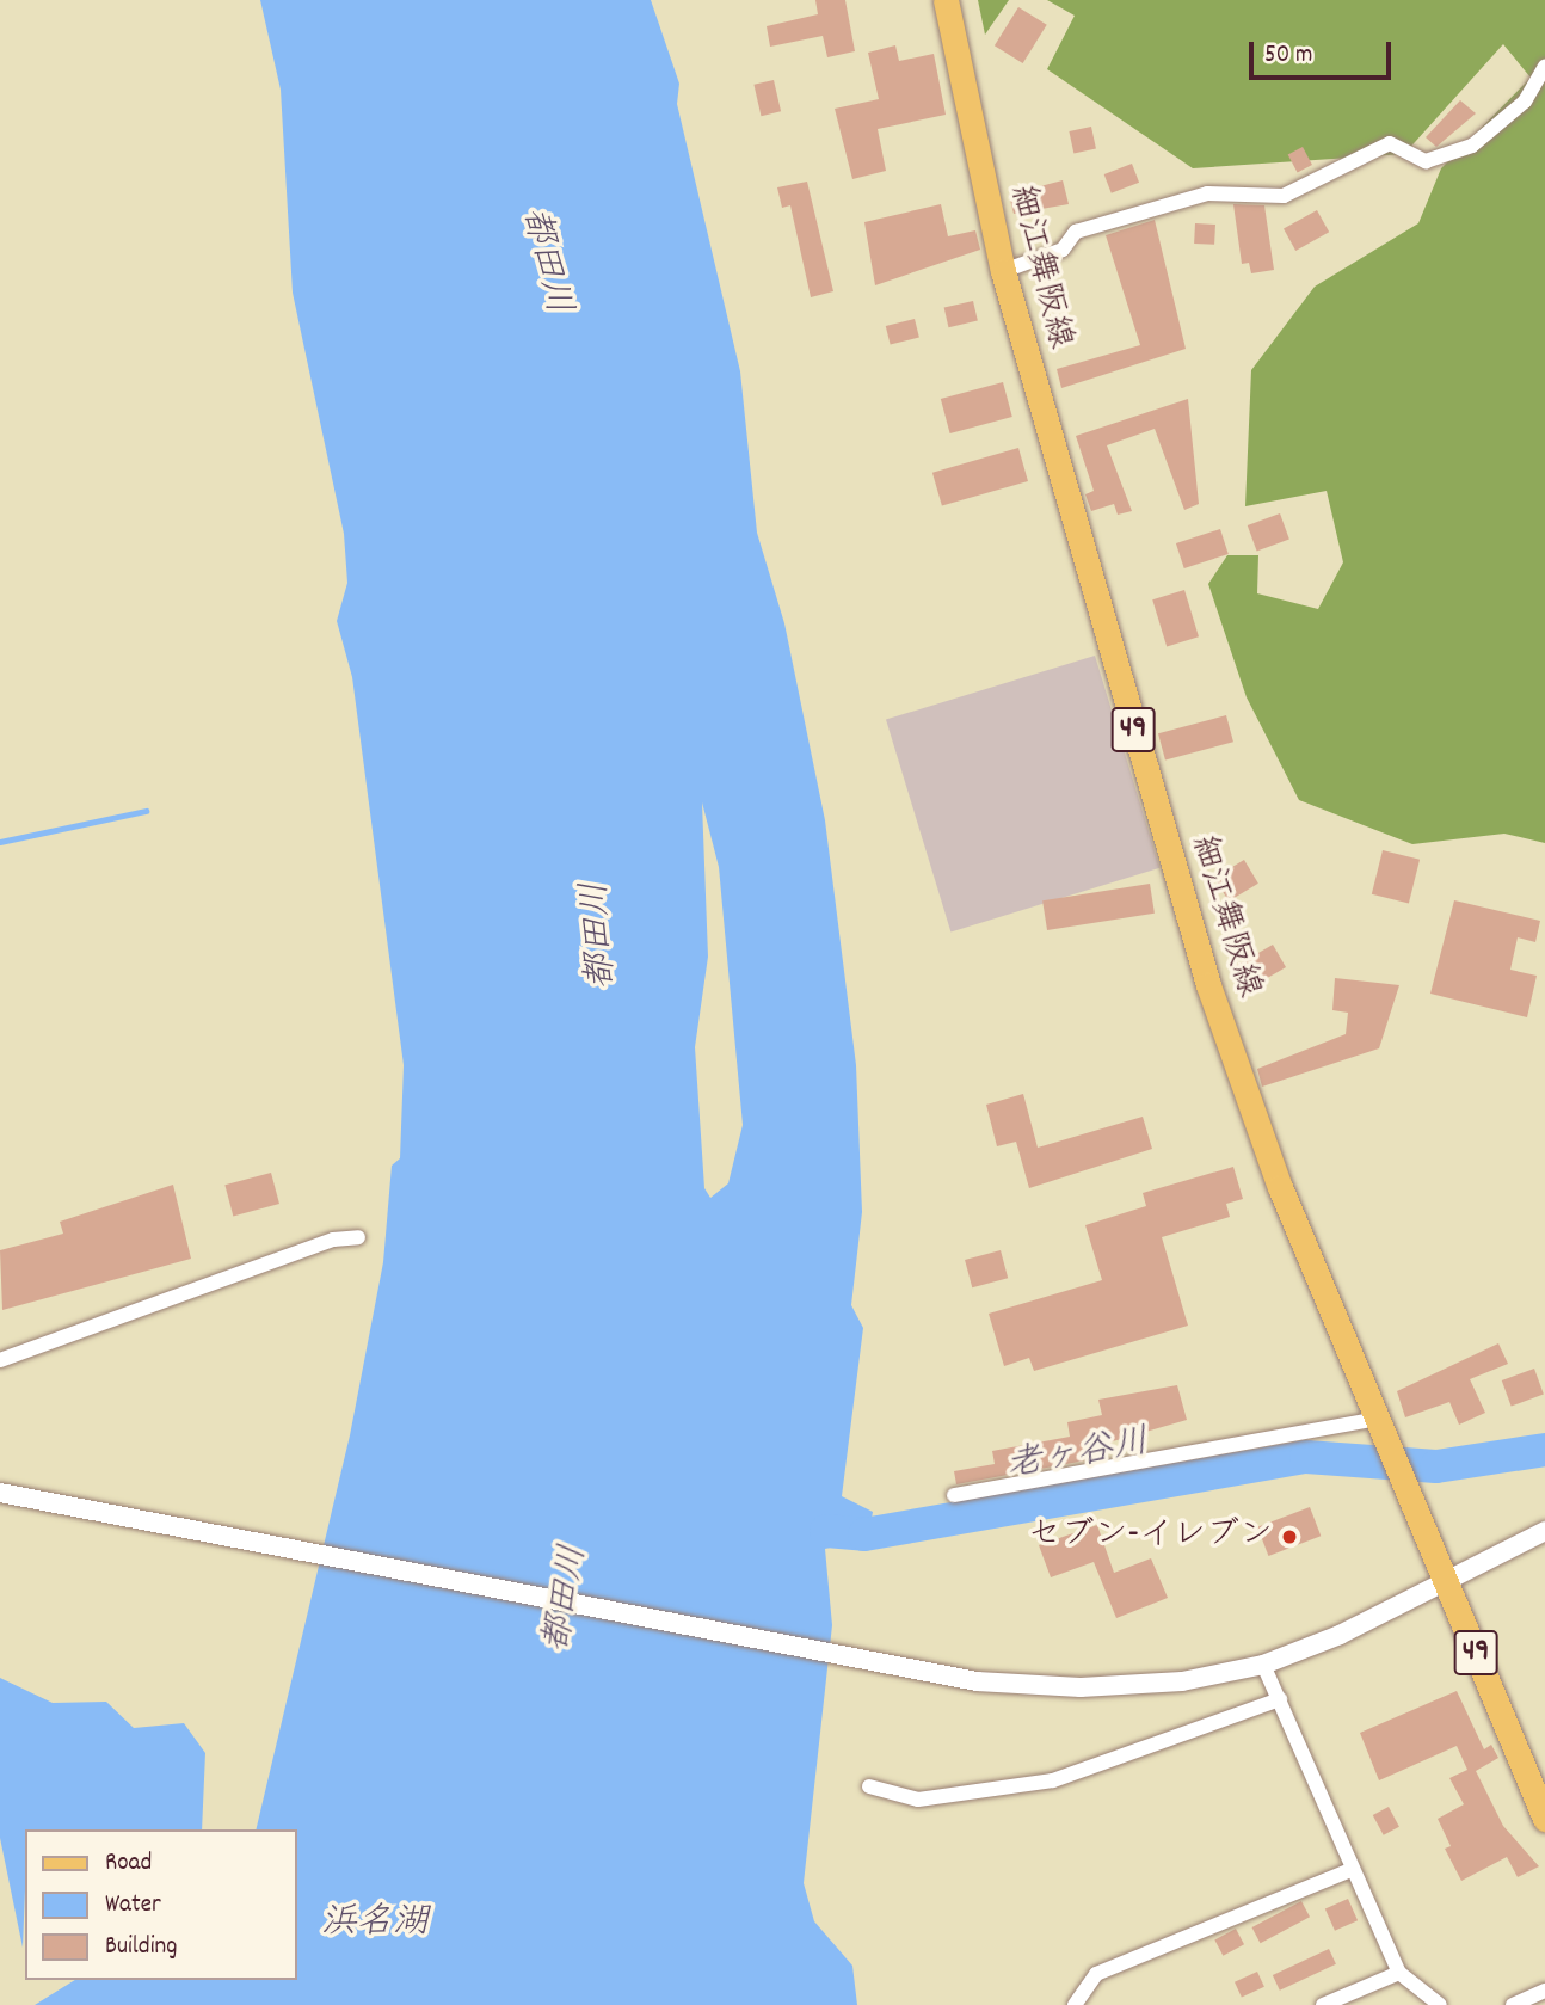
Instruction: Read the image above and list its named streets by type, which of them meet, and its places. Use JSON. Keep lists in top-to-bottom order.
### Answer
{
  "streets": {
    "main road": ["細江舞阪線", "49"]
  },
  "water": ["都田川", "老ヶ谷川", "浜名湖"],
  "places": ["セブン-イレブン"],
  "legend": ["Road", "Water", "Building"],
  "scale_bar": "50 m"
}
